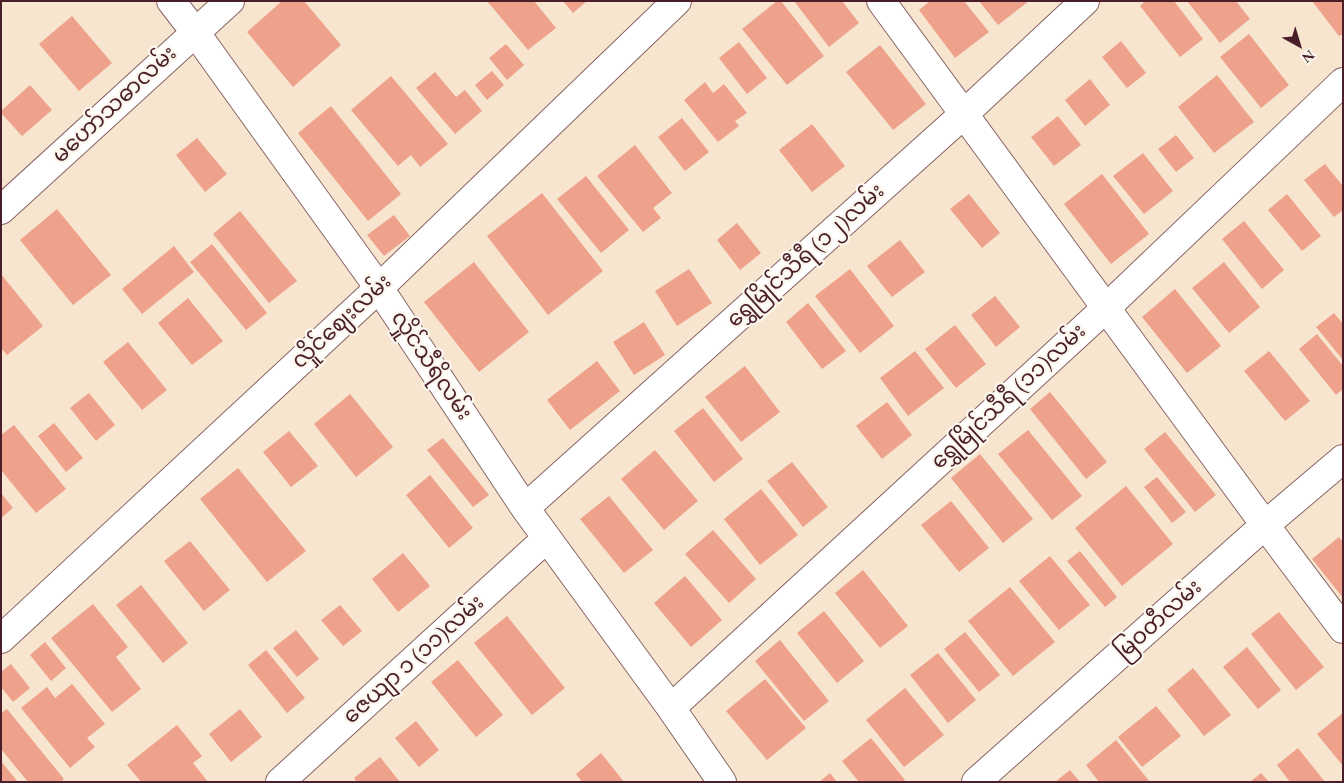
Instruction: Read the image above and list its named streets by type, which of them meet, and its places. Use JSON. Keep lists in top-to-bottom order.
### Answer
{
  "streets": {
    "street": [
      "မဟော်သဓာလမ်း",
      "ရွှေမြိုင်သီရီ (၁၂)လမ်း",
      "လှိုင်ဈေးလမ်း",
      "လှိုင်သီရိလမ်း",
      "ရွှေမြိုင်သီရီ (၁၁)လမ်း",
      "မြဝတီလမ်း",
      "ဇေယျာ ၁ (၁၁)လမ်း"
    ]
  },
  "crossings": [
    ["မဟော်သဓာလမ်း", "လှိုင်သီရိလမ်း"],
    ["ရွှေမြိုင်သီရီ (၁၂)လမ်း", "လှိုင်သီရိလမ်း"],
    ["လှိုင်ဈေးလမ်း", "လှိုင်သီရိလမ်း"],
    ["လှိုင်သီရိလမ်း", "ရွှေမြိုင်သီရီ (၁၁)လမ်း"],
    ["လှိုင်သီရိလမ်း", "ဇေယျာ ၁ (၁၁)လမ်း"]
  ],
  "north": "bottom right"
}
